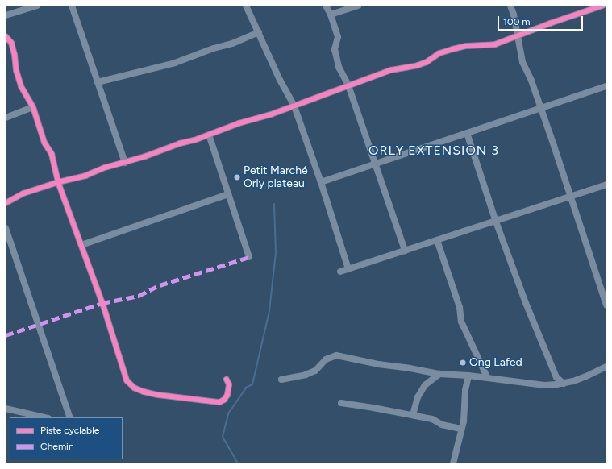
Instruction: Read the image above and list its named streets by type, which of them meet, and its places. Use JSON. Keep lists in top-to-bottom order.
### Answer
{
  "districts": ["ORLY EXTENSION 3"],
  "places": ["Petit Marché Orly plateau", "Ong Lafed"],
  "legend": ["Piste cyclable", "Chemin"],
  "scale_bar": "100 m"
}
